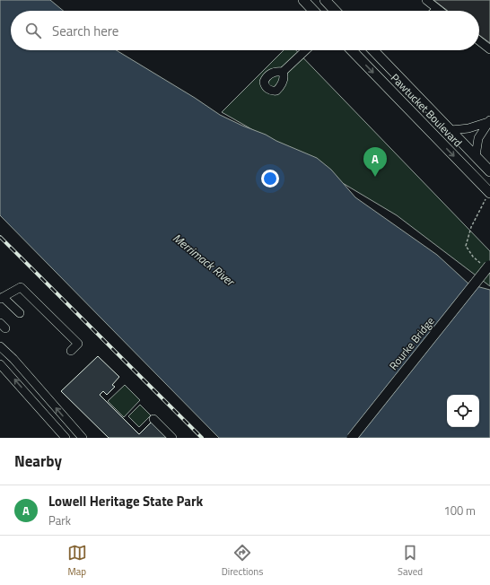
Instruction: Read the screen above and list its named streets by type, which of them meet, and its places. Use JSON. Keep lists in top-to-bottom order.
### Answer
{
  "streets": {
    "main road": ["Pawtucket Boulevard", "Rourke Bridge"]
  },
  "water": ["Merrimack River"],
  "page": {
    "search": "Search here",
    "pins": "A",
    "heading": "Nearby",
    "list": [
      {
        "mark": "A",
        "name": "Lowell Heritage State Park",
        "note": "Park",
        "value": "100 m"
      }
    ],
    "nav": ["Map", "Directions", "Saved"]
  }
}
